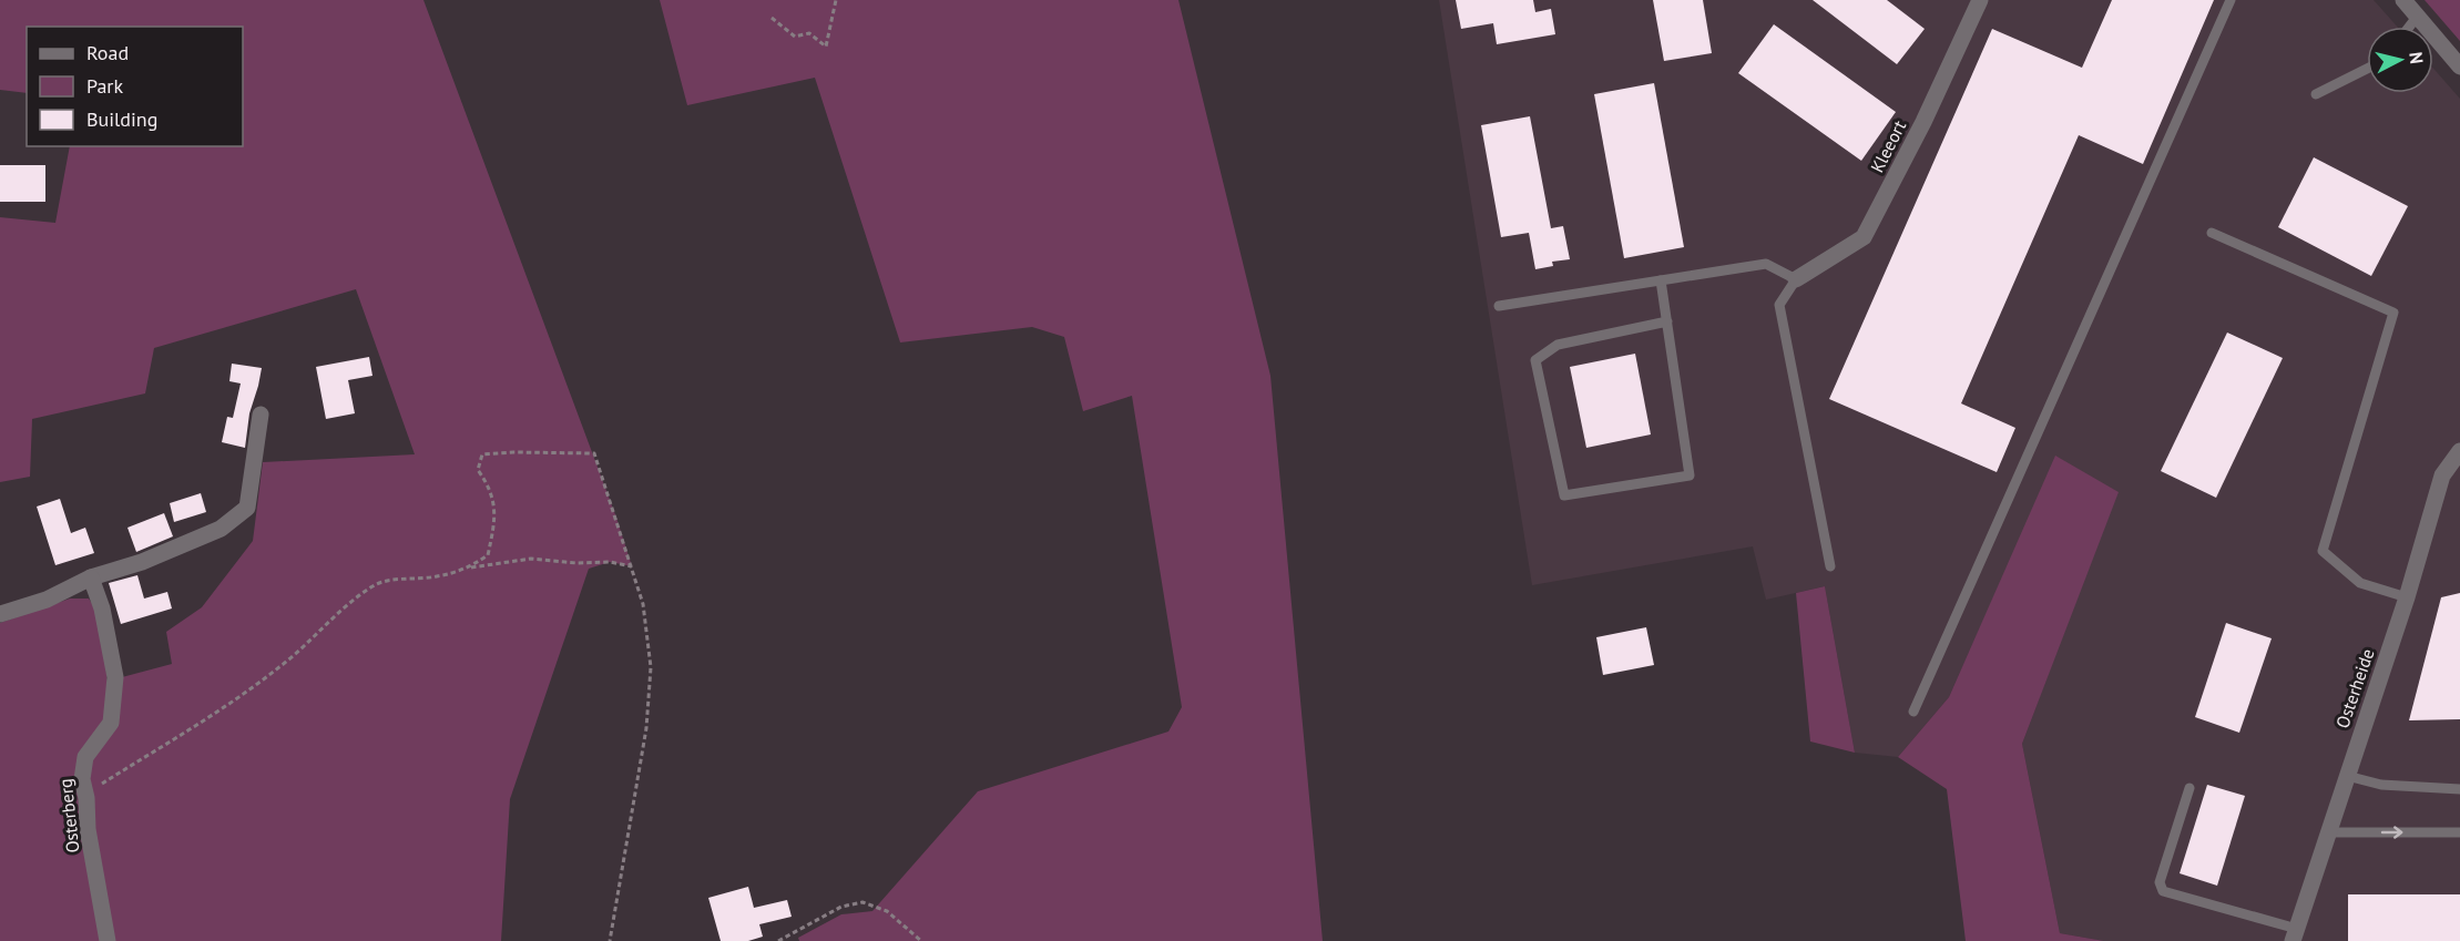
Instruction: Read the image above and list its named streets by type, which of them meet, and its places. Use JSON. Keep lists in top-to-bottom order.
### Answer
{
  "streets": {
    "street": ["Kleeort", "Osterheide", "Osterberg"]
  },
  "legend": ["Road", "Park", "Building"],
  "north": "right"
}
